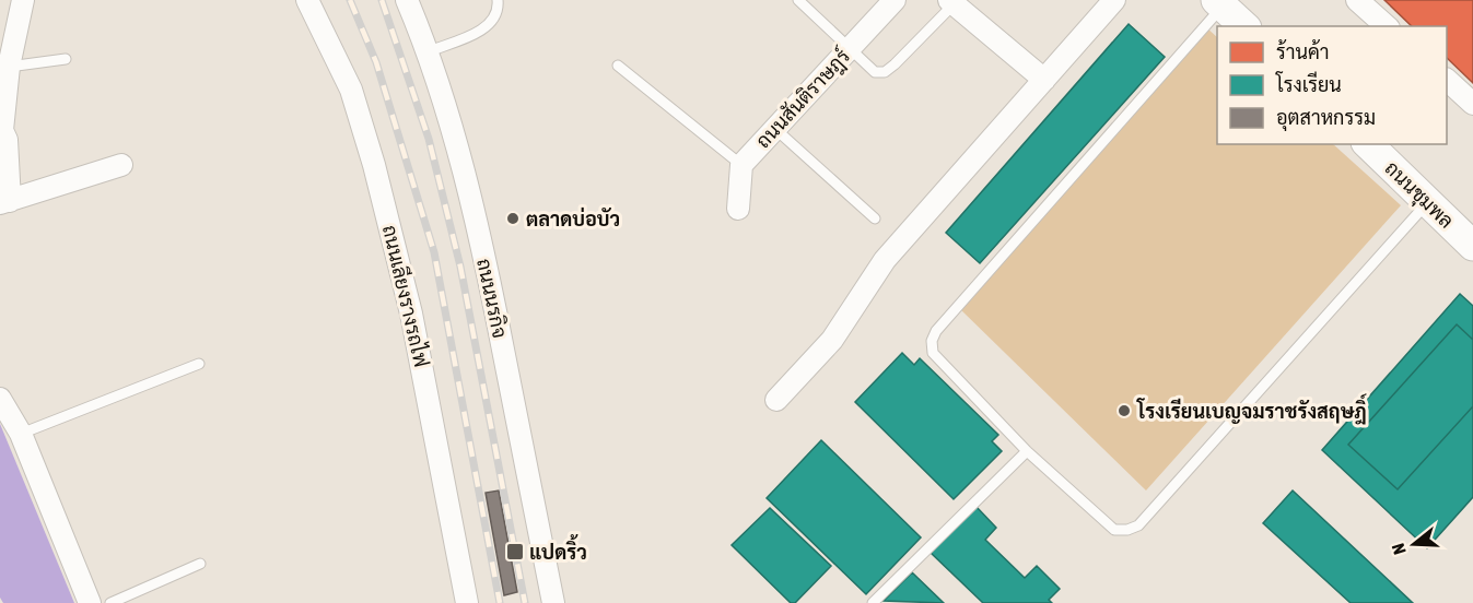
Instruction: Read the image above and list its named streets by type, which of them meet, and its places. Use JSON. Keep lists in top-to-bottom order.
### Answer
{
  "streets": {
    "main road": ["ถนนชุมพล"],
    "street": ["ถนนสันติราษฎร์", "ถนนเลียงรางรถไฟ", "ถนนนรกิจ"]
  },
  "places": {
    "other": ["ตลาดบ่อบัว", "โรงเรียนเบญจมราชรังสฤษฎิ์"],
    "transit": ["แปดริ้ว"]
  },
  "legend": ["ร้านค้า", "โรงเรียน", "อุตสาหกรรม"],
  "north": "left"
}
